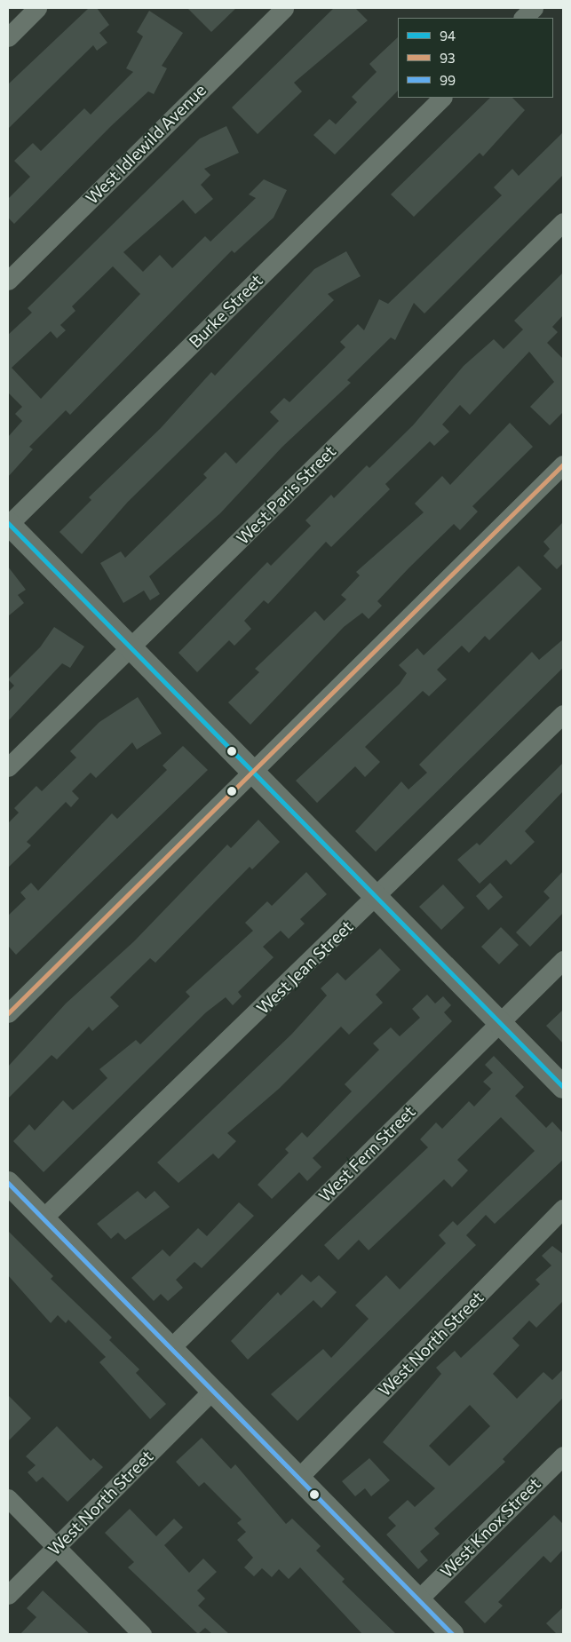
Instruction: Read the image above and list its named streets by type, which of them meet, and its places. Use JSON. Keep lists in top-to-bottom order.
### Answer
{
  "streets": {
    "street": [
      "West Idlewild Avenue",
      "Burke Street",
      "West Paris Street",
      "West Jean Street",
      "West Fern Street",
      "West North Street",
      "West Knox Street"
    ]
  },
  "lines": ["transit line 93", "transit line 94", "transit line 99"],
  "legend": ["94", "93", "99"]
}
